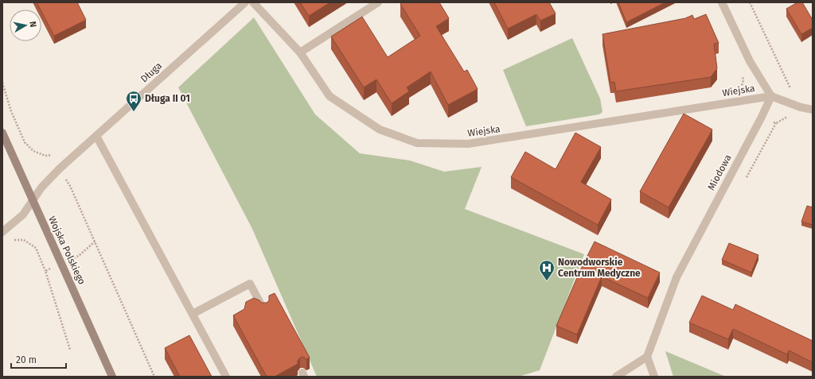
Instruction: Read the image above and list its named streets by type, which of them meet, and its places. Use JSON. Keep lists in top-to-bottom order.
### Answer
{
  "streets": {
    "main road": ["Wojska Polskiego"],
    "street": ["Długa", "Wiejska", "Miodowa"]
  },
  "crossings": [
    ["Długa", "Wojska Polskiego"],
    ["Wiejska", "Miodowa"]
  ],
  "places": {
    "bus stop": ["Długa II 01"],
    "hospital": ["Nowodworskie Centrum Medyczne"]
  },
  "scale_bar": "20 m",
  "north": "right"
}
